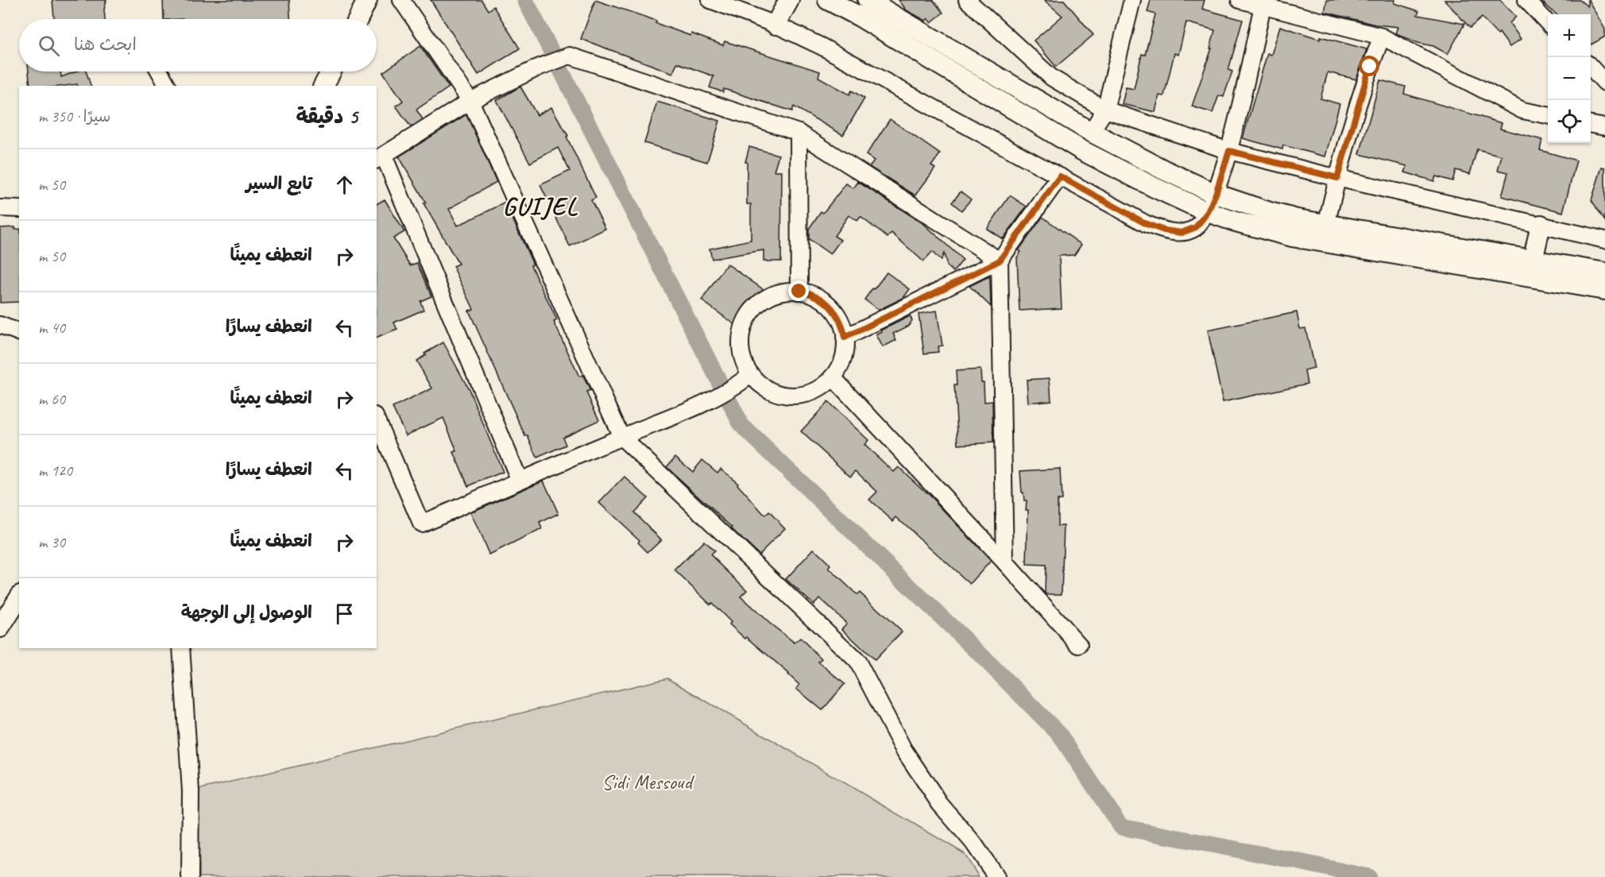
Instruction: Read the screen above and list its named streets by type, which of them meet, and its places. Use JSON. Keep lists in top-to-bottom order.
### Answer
{
  "districts": ["GUIJEL"],
  "parks": ["Sidi Messoud"],
  "page": {
    "map_buttons": ["+", "−"],
    "search": "ابحث هنا",
    "heading": ["5 دقيقة", "سيرًا · 350 m"],
    "list": [
      ["تابع السير", "50 m"],
      ["انعطف يمينًا", "50 m"],
      ["انعطف يسارًا", "40 m"],
      ["انعطف يمينًا", "60 m"],
      ["انعطف يسارًا", "120 m"],
      ["انعطف يمينًا", "30 m"],
      "الوصول إلى الوجهة"
    ]
  }
}
